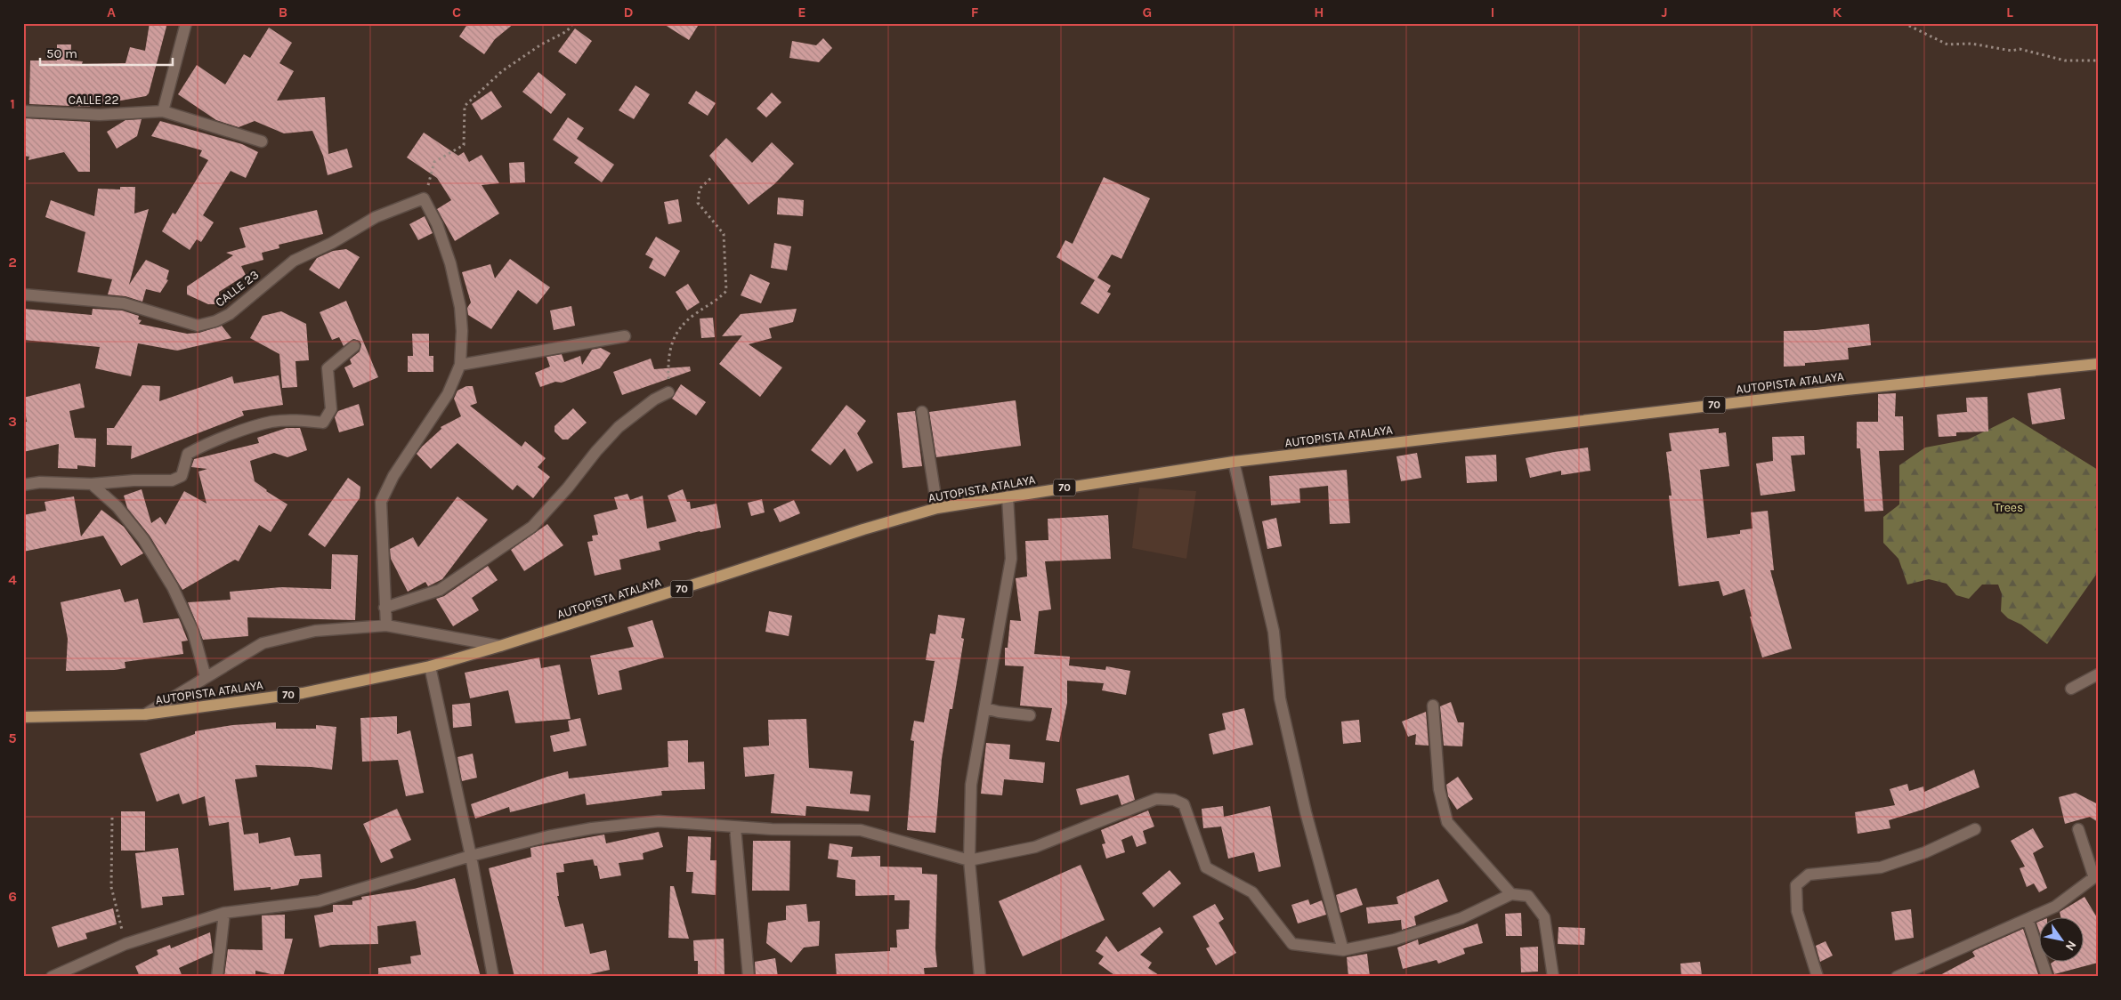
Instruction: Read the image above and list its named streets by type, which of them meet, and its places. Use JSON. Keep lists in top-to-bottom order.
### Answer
{
  "streets": {
    "main road": ["AUTOPISTA ATALAYA", "70"],
    "street": ["CALLE 22", "CALLE 23"]
  },
  "parks": ["Trees"],
  "scale_bar": "50 m",
  "north": "bottom right",
  "grid": {
    "columns": [
      "A",
      "B",
      "C",
      "D",
      "E",
      "F",
      "G",
      "H",
      "I",
      "J",
      "K",
      "L"
    ],
    "rows": [
      "1",
      "2",
      "3",
      "4",
      "5",
      "6"
    ]
  }
}
